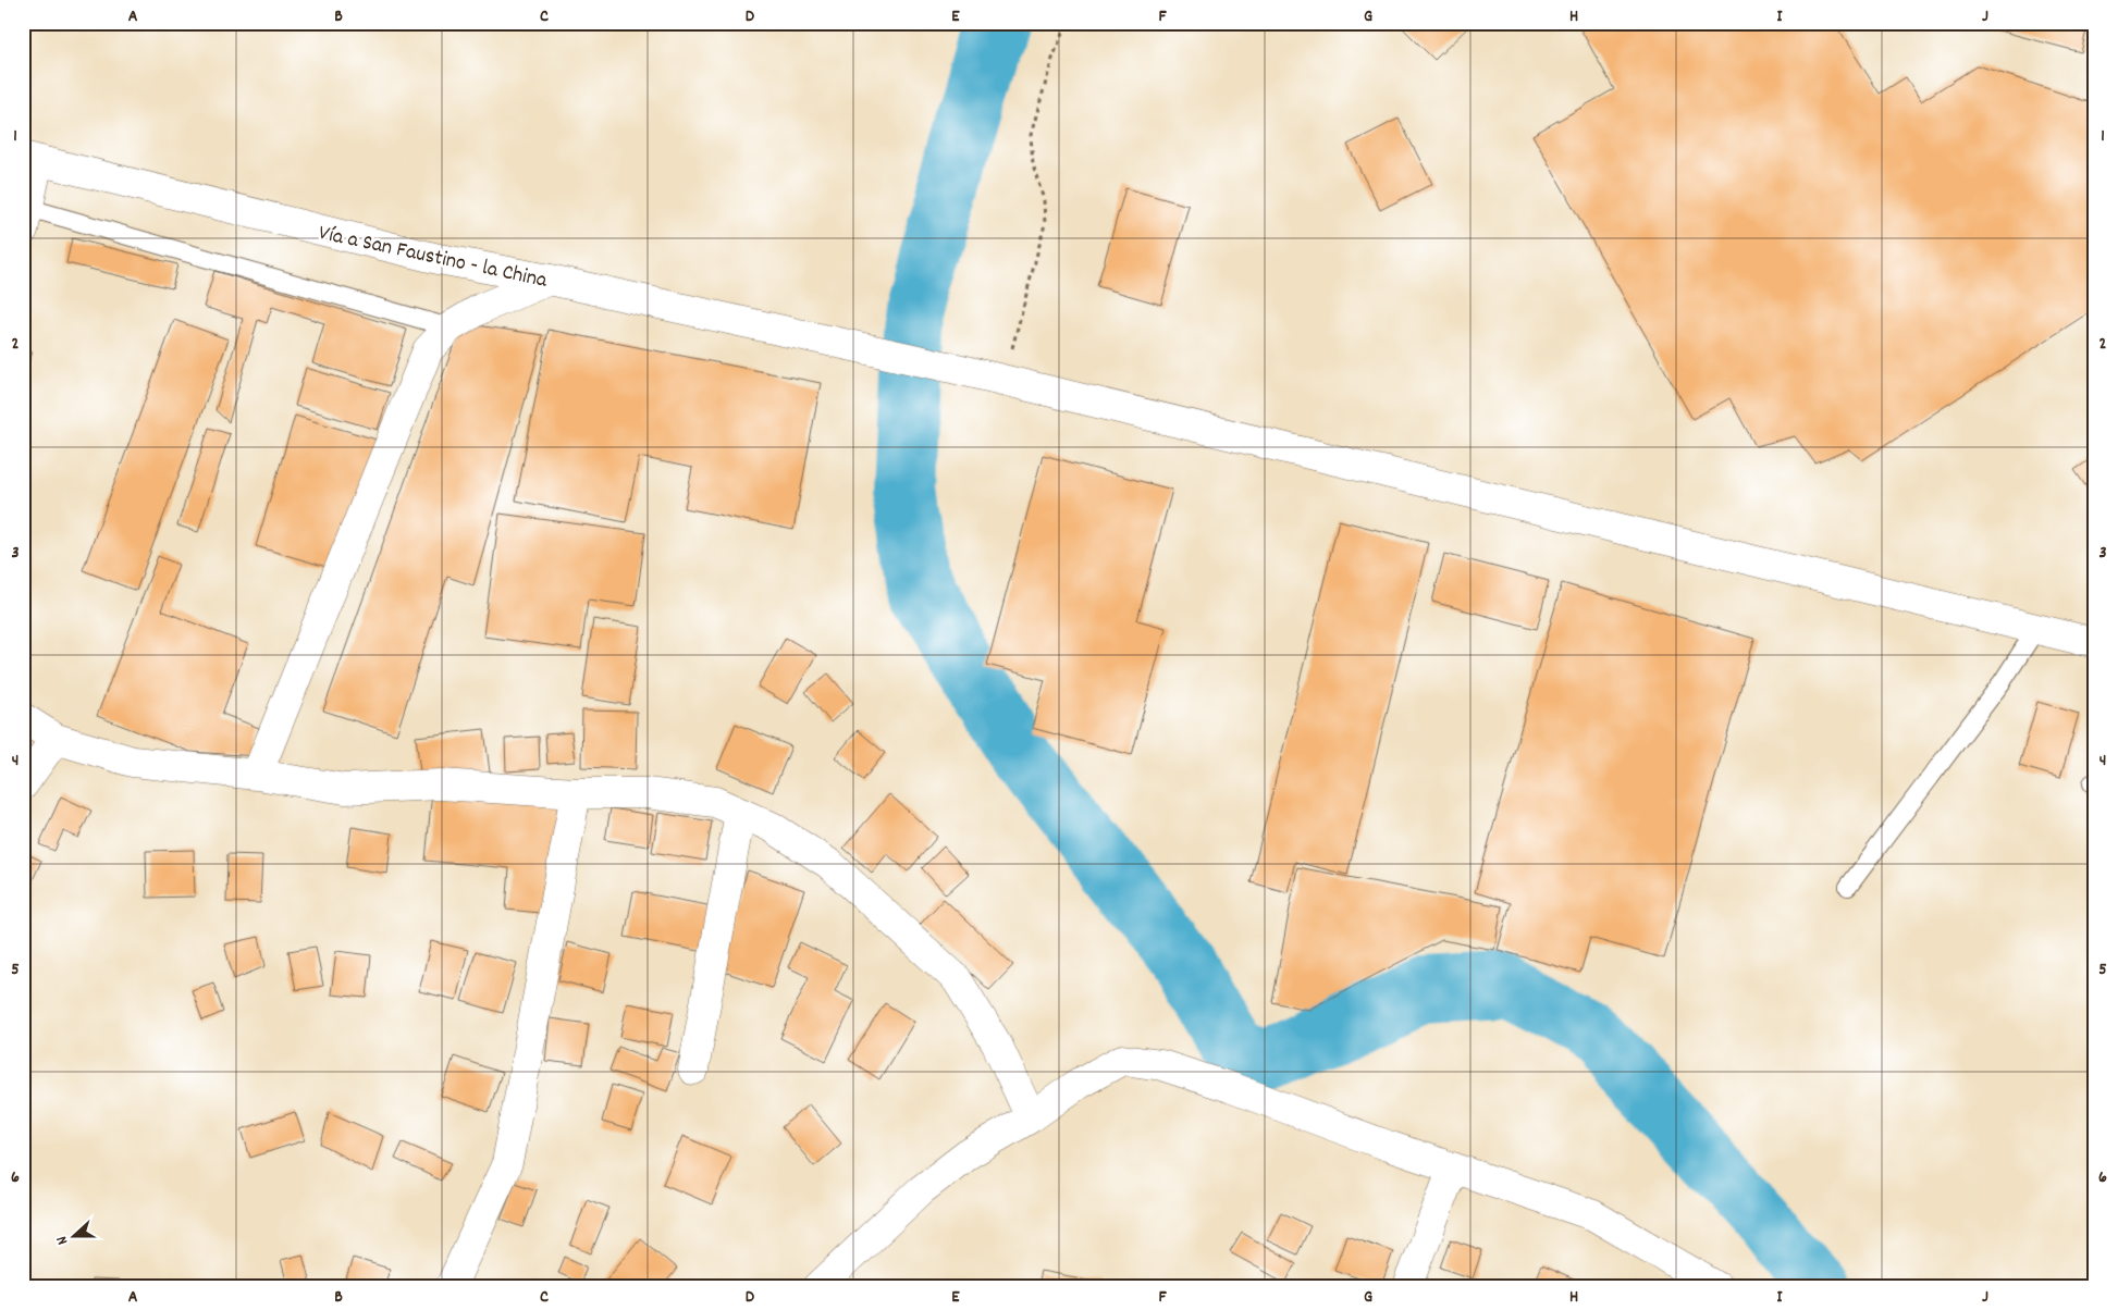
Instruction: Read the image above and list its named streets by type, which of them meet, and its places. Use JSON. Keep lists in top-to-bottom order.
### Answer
{
  "streets": {
    "street": ["Vía a San Faustino - la China"]
  },
  "north": "left",
  "grid": {
    "columns": [
      "A",
      "B",
      "C",
      "D",
      "E",
      "F",
      "G",
      "H",
      "I",
      "J"
    ],
    "rows": [
      "1",
      "2",
      "3",
      "4",
      "5",
      "6"
    ]
  }
}
